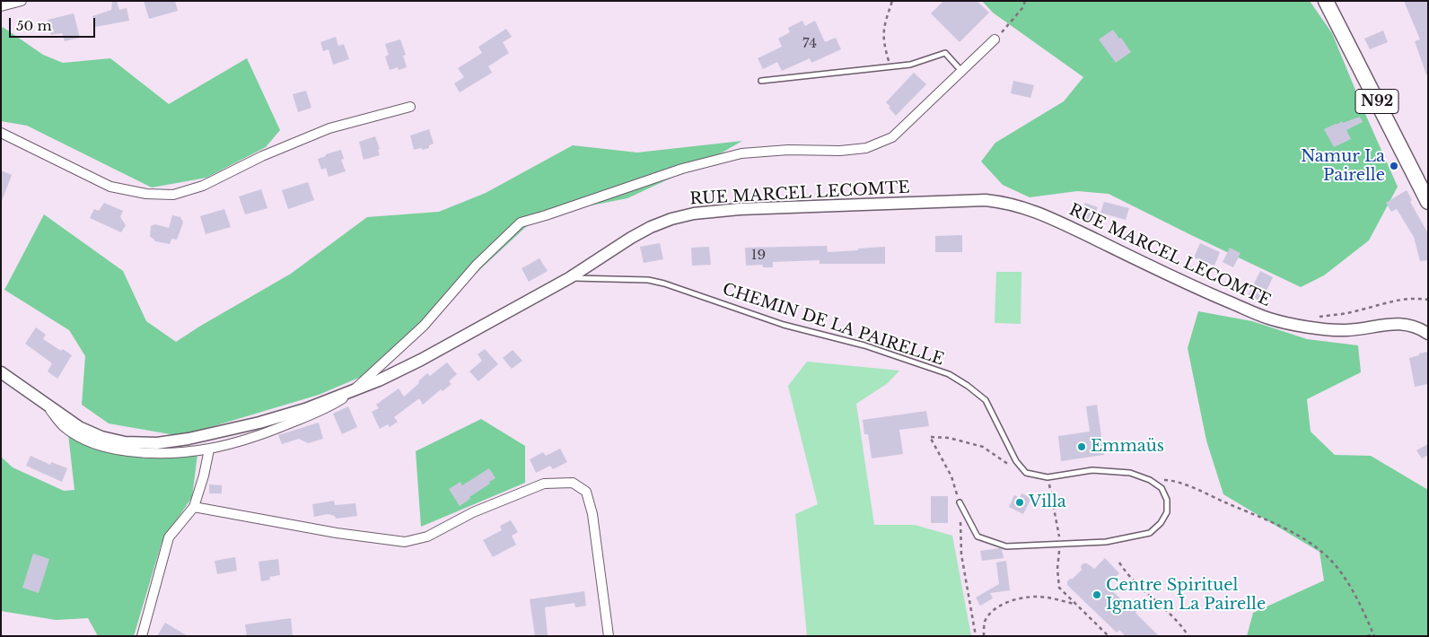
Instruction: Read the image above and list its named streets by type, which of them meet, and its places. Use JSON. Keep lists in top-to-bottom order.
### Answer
{
  "streets": {
    "main road": ["N92"],
    "street": ["RUE MARCEL LECOMTE"],
    "lane": ["CHEMIN DE LA PAIRELLE"]
  },
  "crossings": [
    ["RUE MARCEL LECOMTE", "CHEMIN DE LA PAIRELLE"]
  ],
  "places": [
    "Namur La Pairelle",
    "Emmaüs",
    "Villa",
    "Centre Spirituel Ignatien La Pairelle"
  ],
  "house_numbers": ["74", "19"],
  "scale_bar": "50 m"
}
